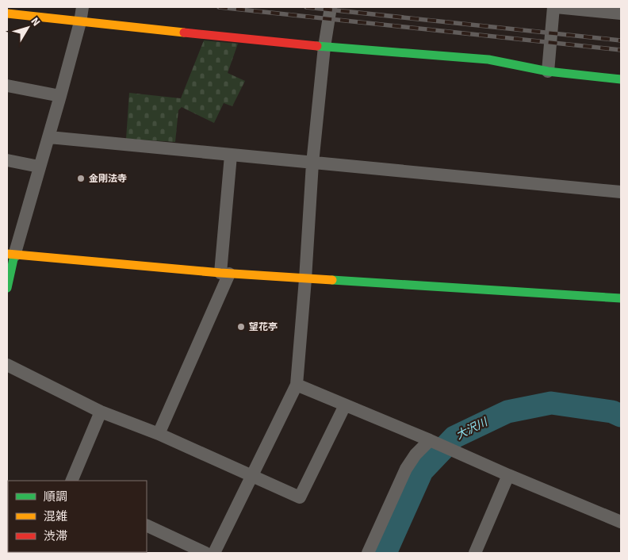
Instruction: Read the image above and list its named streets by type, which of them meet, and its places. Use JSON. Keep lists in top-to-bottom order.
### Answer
{
  "water": ["大沢川"],
  "places": ["金剛法寺", "望花亭"],
  "legend": ["順調", "混雑", "渋滞"],
  "north": "top right"
}
